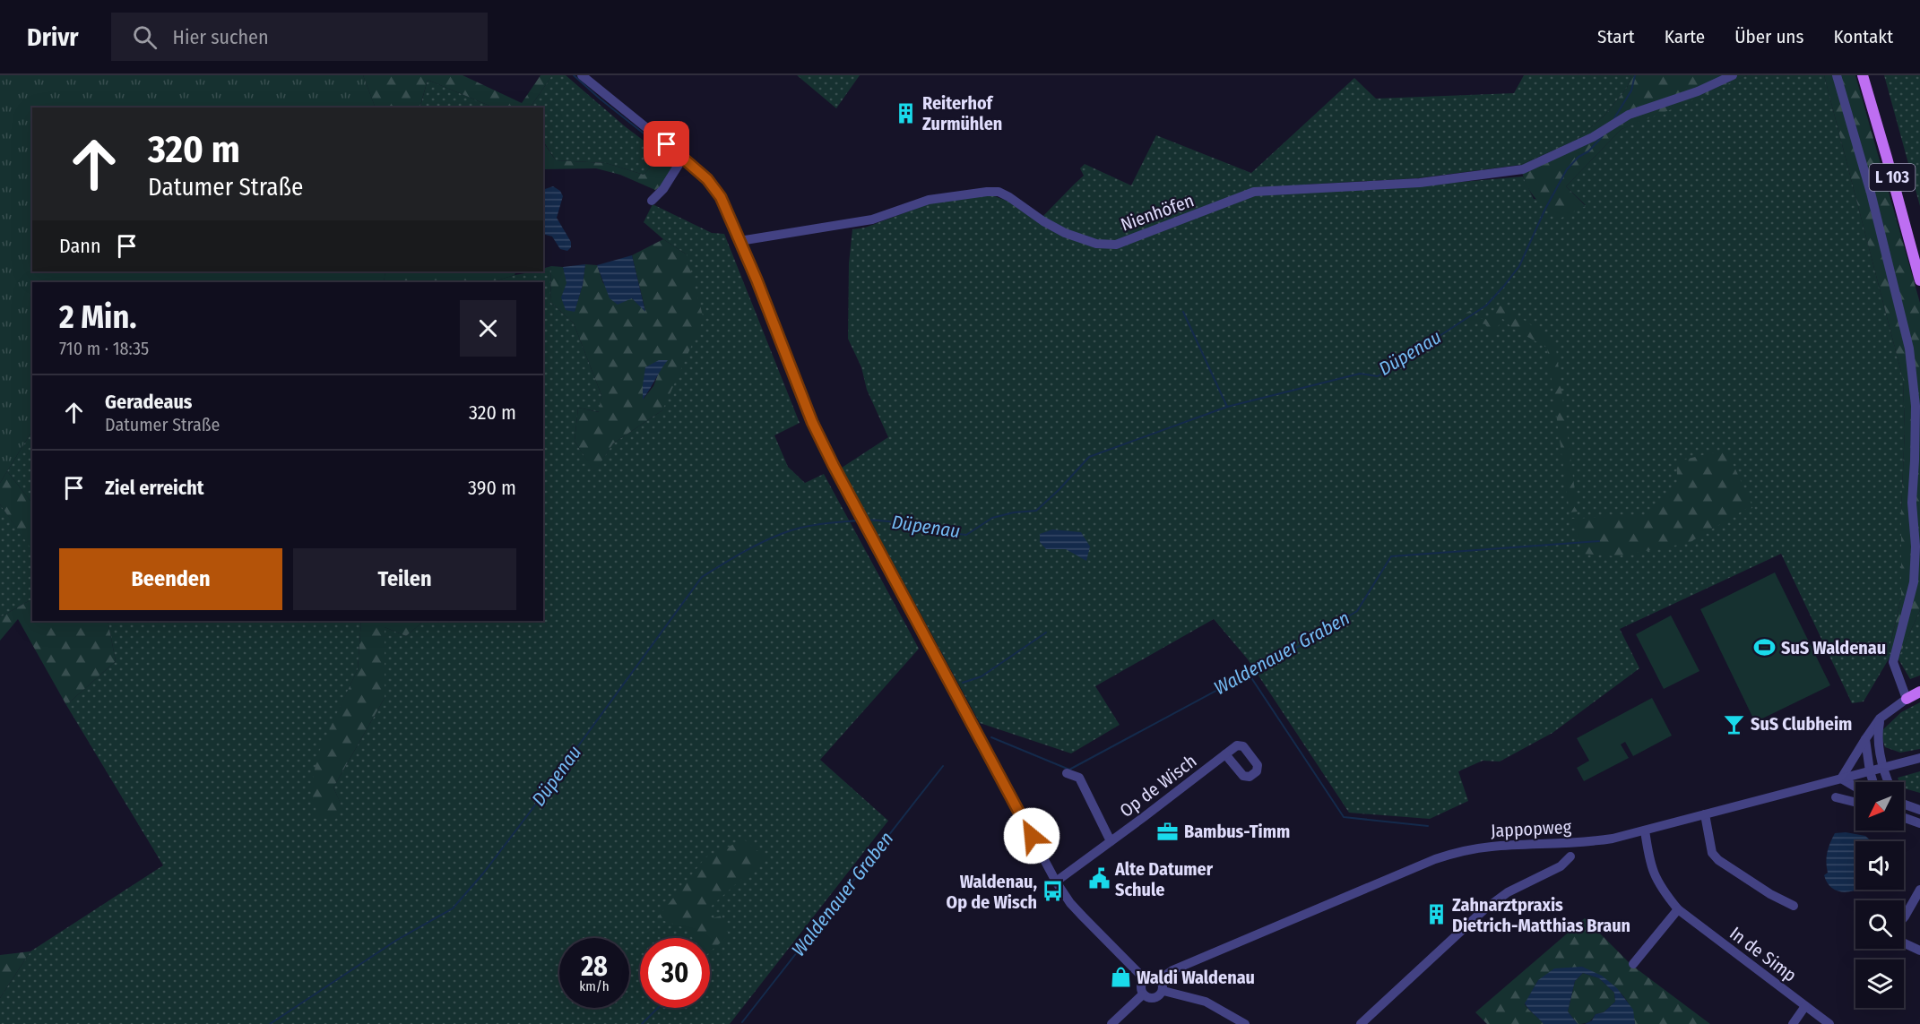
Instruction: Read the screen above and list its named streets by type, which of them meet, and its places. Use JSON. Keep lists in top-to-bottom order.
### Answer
{
  "streets": {
    "main road": ["L 103"],
    "street": [
      "Nienhöfen",
      "Op de Wisch",
      "Jappopweg",
      "In de Simp"
    ]
  },
  "crossings": [
    ["Jappopweg", "In de Simp"]
  ],
  "water": ["Düpenau", "Waldenauer Graben"],
  "places": {
    "building": ["Reiterhof Zurmühlen", "Zahnarztpraxis Dietrich-Matthias Braun"],
    "sports": ["SuS Waldenau"],
    "bar": ["SuS Clubheim"],
    "office": ["Bambus-Timm"],
    "public building": ["Alte Datumer Schule"],
    "bus stop": ["Waldenau, Op de Wisch"],
    "shop": ["Waldi Waldenau"]
  },
  "north": "bottom left",
  "page": {
    "header": "Drivr",
    "search": "Hier suchen",
    "nav": [
      "Start",
      "Karte",
      "Über uns",
      "Kontakt"
    ],
    "turn": ["320 m", "Datumer Straße"],
    "then": "Dann",
    "heading": ["2 Min.", "710 m · 18:35"],
    "list": [
      {
        "name": "Geradeaus",
        "note": "Datumer Straße",
        "value": "320 m"
      },
      {
        "name": "Ziel erreicht",
        "value": "390 m"
      }
    ],
    "buttons": ["Beenden", "Teilen"],
    "speed": "28 km/h",
    "limit": "30"
  }
}
